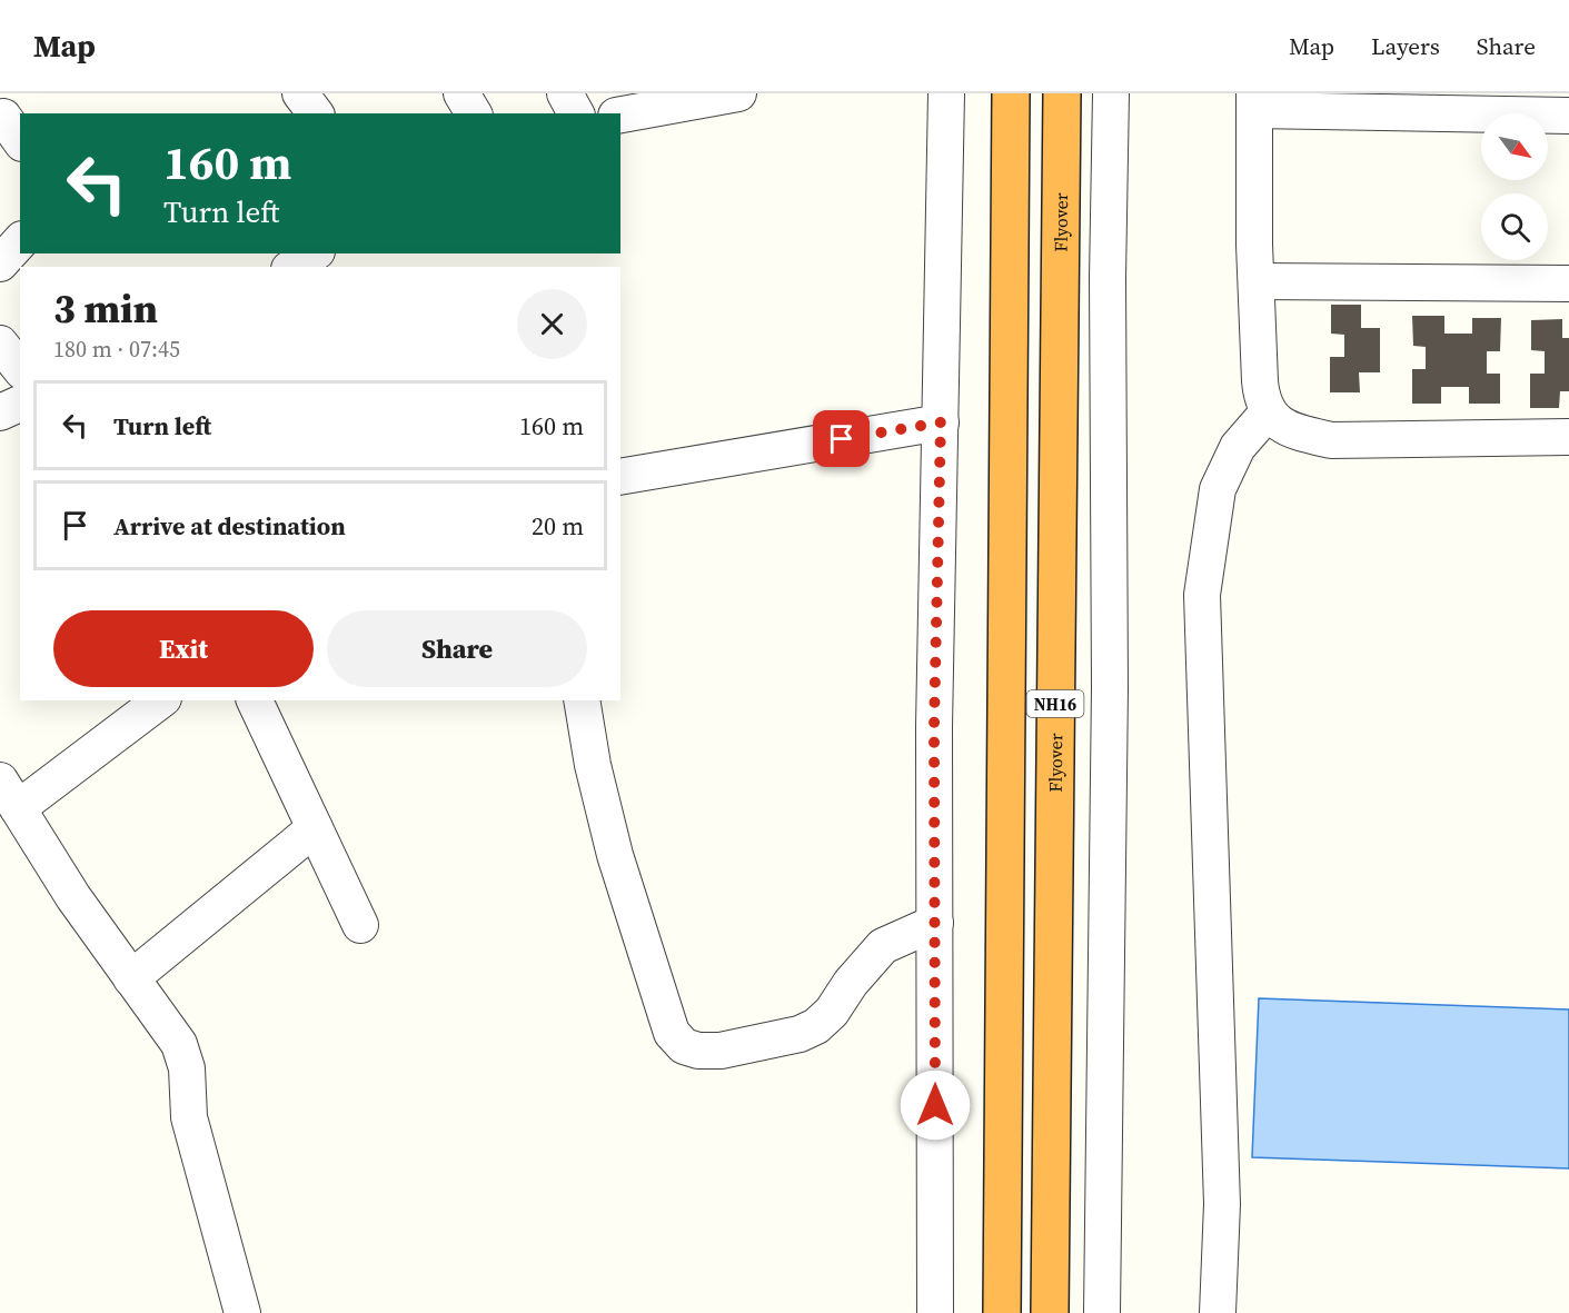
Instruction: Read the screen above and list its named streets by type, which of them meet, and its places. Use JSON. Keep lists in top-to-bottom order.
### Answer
{
  "streets": {
    "highway": ["Flyover", "NH16"]
  },
  "north": "bottom right",
  "page": {
    "header": "Map",
    "nav": ["Map", "Layers", "Share"],
    "turn": ["160 m", "Turn left"],
    "heading": ["3 min", "180 m · 07:45"],
    "list": [
      {
        "name": "Turn left",
        "value": "160 m"
      },
      {
        "name": "Arrive at destination",
        "value": "20 m"
      }
    ],
    "buttons": ["Exit", "Share"]
  }
}
